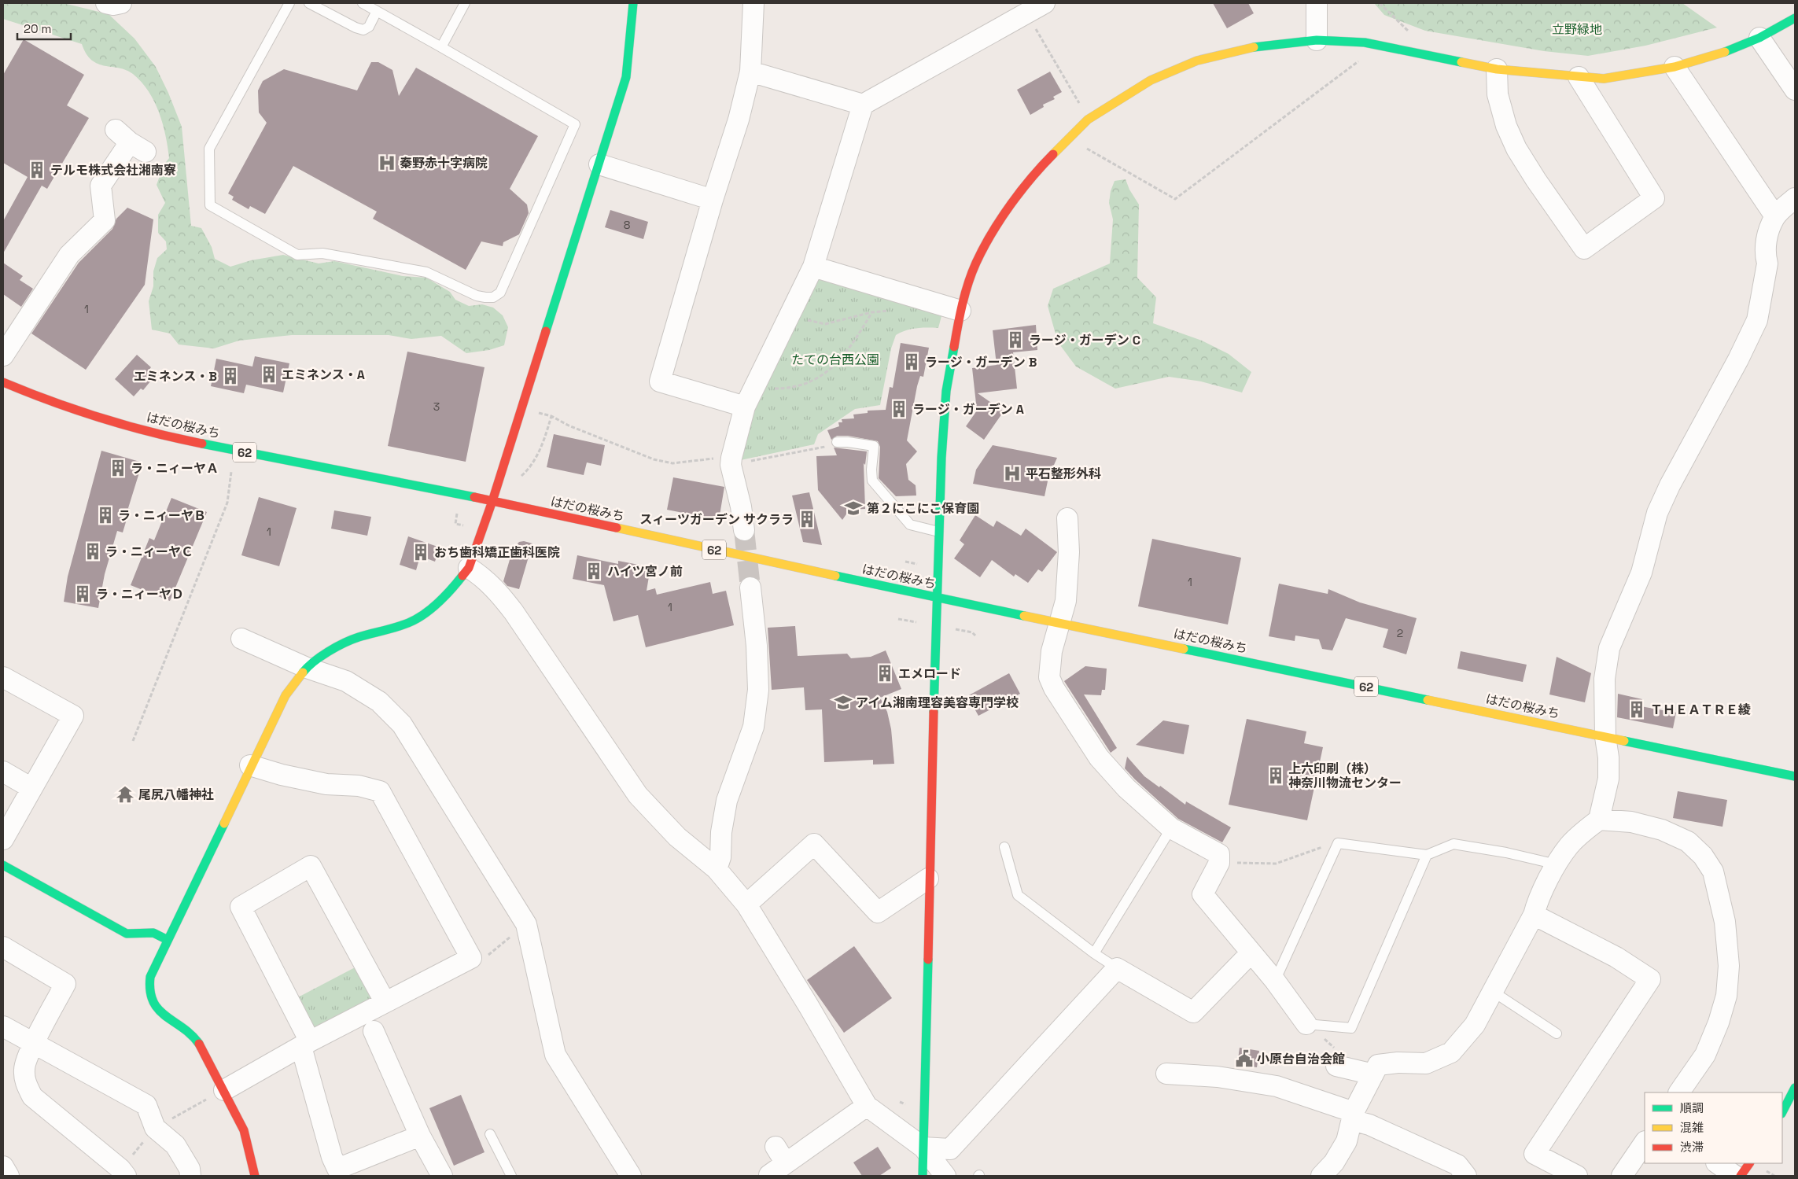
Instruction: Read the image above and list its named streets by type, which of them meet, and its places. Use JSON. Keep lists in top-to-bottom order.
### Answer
{
  "streets": {
    "street": ["はだの桜みち", "62"]
  },
  "parks": ["立野緑地", "たての台西公園"],
  "places": {
    "hospital": ["秦野赤十字病院", "平石整形外科"],
    "building": [
      "テルモ株式会社湘南寮",
      "ラージ・ガーデン C",
      "ラージ・ガーデン B",
      "エミネンス・A",
      "エミネンス・B",
      "ラージ・ガーデン A",
      "ラ・ニィーヤＡ",
      "ラ・ニィーヤＢ",
      "スィーツガーデン サクララ",
      "ラ・ニィーヤＣ",
      "おち歯科矯正歯科医院",
      "ハイツ宮ノ前",
      "ラ・ニィーヤＤ",
      "エメロード",
      "ＴＨＥＡＴＲＥ綾",
      "上六印刷（株） 神奈川物流センター"
    ],
    "school or university": ["第２にこにこ保育園", "アイム湘南理容美容専門学校"],
    "temple": ["尾尻八幡神社"],
    "public building": ["小原台自治会館"]
  },
  "house_numbers": [
    "8",
    "1",
    "3",
    "1",
    "1",
    "1",
    "2"
  ],
  "legend": ["順調", "混雑", "渋滞"],
  "scale_bar": "20 m"
}
